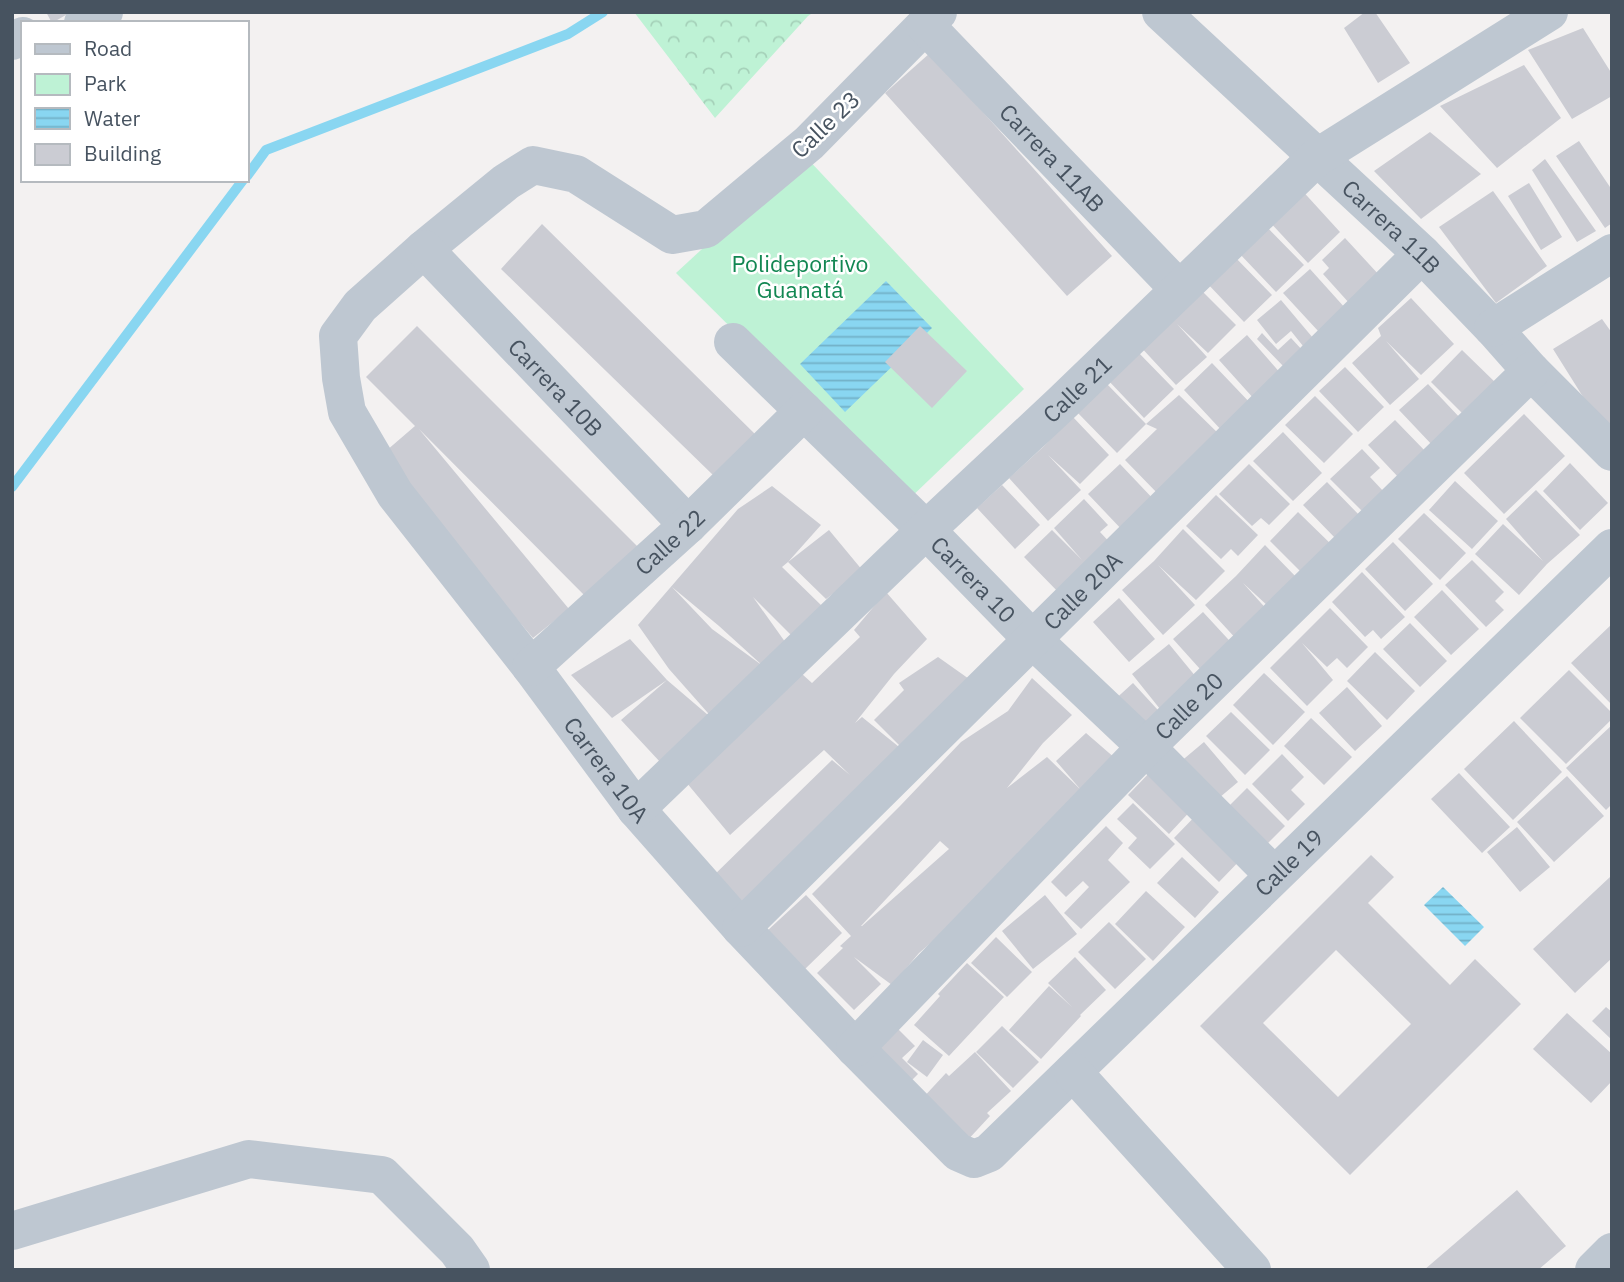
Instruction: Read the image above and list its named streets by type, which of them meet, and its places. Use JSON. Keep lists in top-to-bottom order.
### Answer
{
  "streets": {
    "street": [
      "Calle 23",
      "Carrera 11AB",
      "Carrera 11B",
      "Carrera 10B",
      "Calle 21",
      "Calle 22",
      "Carrera 10",
      "Calle 20A",
      "Calle 20",
      "Carrera 10A",
      "Calle 19"
    ]
  },
  "crossings": [
    ["Calle 23", "Carrera 11AB"],
    ["Calle 23", "Carrera 10B"],
    ["Calle 23", "Carrera 10A"],
    ["Carrera 11AB", "Calle 21"],
    ["Carrera 11B", "Calle 21"],
    ["Carrera 11B", "Calle 20A"],
    ["Carrera 11B", "Calle 20"],
    ["Carrera 10B", "Calle 22"],
    ["Carrera 10B", "Carrera 10A"],
    ["Calle 21", "Carrera 10"],
    ["Calle 21", "Carrera 10A"],
    ["Calle 22", "Carrera 10"],
    ["Calle 22", "Carrera 10A"],
    ["Carrera 10", "Calle 20A"],
    ["Carrera 10", "Calle 20"],
    ["Carrera 10", "Calle 19"],
    ["Calle 20A", "Carrera 10A"],
    ["Calle 20", "Carrera 10A"],
    ["Carrera 10A", "Calle 19"]
  ],
  "parks": ["Polideportivo Guanatá"],
  "legend": [
    "Road",
    "Park",
    "Water",
    "Building"
  ]
}
